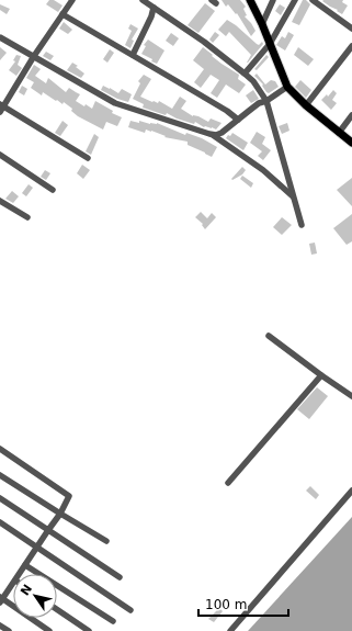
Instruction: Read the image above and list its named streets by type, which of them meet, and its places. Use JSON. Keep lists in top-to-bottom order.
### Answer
{
  "scale_bar": "100 m",
  "north": "top left"
}
